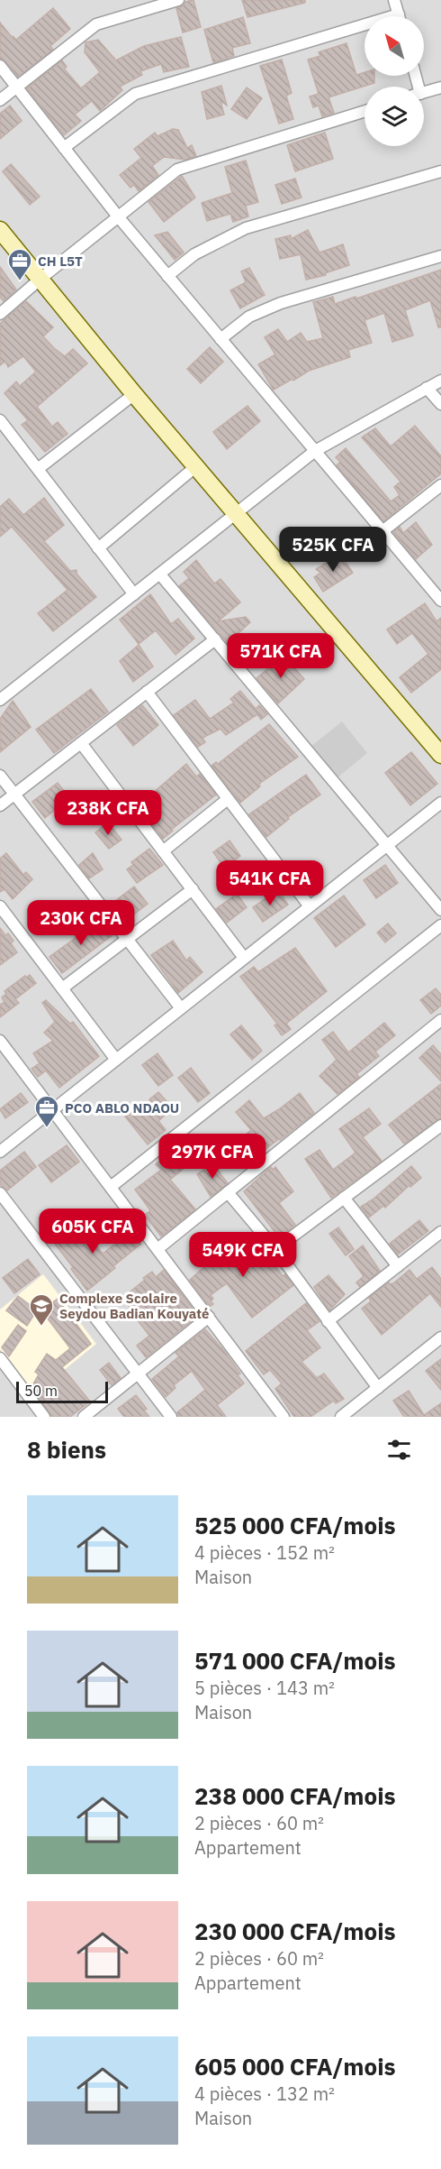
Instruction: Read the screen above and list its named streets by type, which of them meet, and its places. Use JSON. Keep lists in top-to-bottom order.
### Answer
{
  "places": {
    "office": ["CH L5T", "PCO ABLO NDAOU"],
    "school or university": ["Complexe Scolaire Seydou Badian Kouyaté"]
  },
  "scale_bar": "50 m",
  "north": "top left",
  "page": {
    "price": [
      "525K CFA",
      "571K CFA",
      "238K CFA",
      "541K CFA",
      "230K CFA",
      "297K CFA",
      "605K CFA",
      "549K CFA"
    ],
    "scale": "50 m",
    "heading": "8 biens",
    "list": [
      {
        "name": "525 000 CFA/mois",
        "note": "4 pièces · 152 m² · Maison"
      },
      {
        "name": "571 000 CFA/mois",
        "note": "5 pièces · 143 m² · Maison"
      },
      {
        "name": "238 000 CFA/mois",
        "note": "2 pièces · 60 m² · Appartement"
      },
      {
        "name": "230 000 CFA/mois",
        "note": "2 pièces · 60 m² · Appartement"
      },
      {
        "name": "605 000 CFA/mois",
        "note": "4 pièces · 132 m² · Maison"
      }
    ]
  }
}
